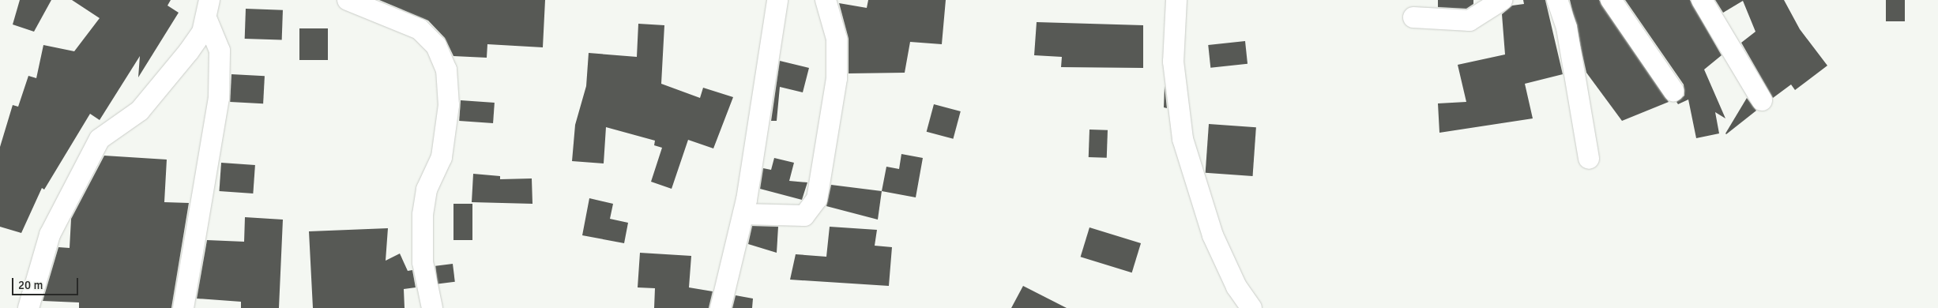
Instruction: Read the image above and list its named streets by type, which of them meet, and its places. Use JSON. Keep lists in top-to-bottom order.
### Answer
{
  "scale_bar": "20 m"
}
